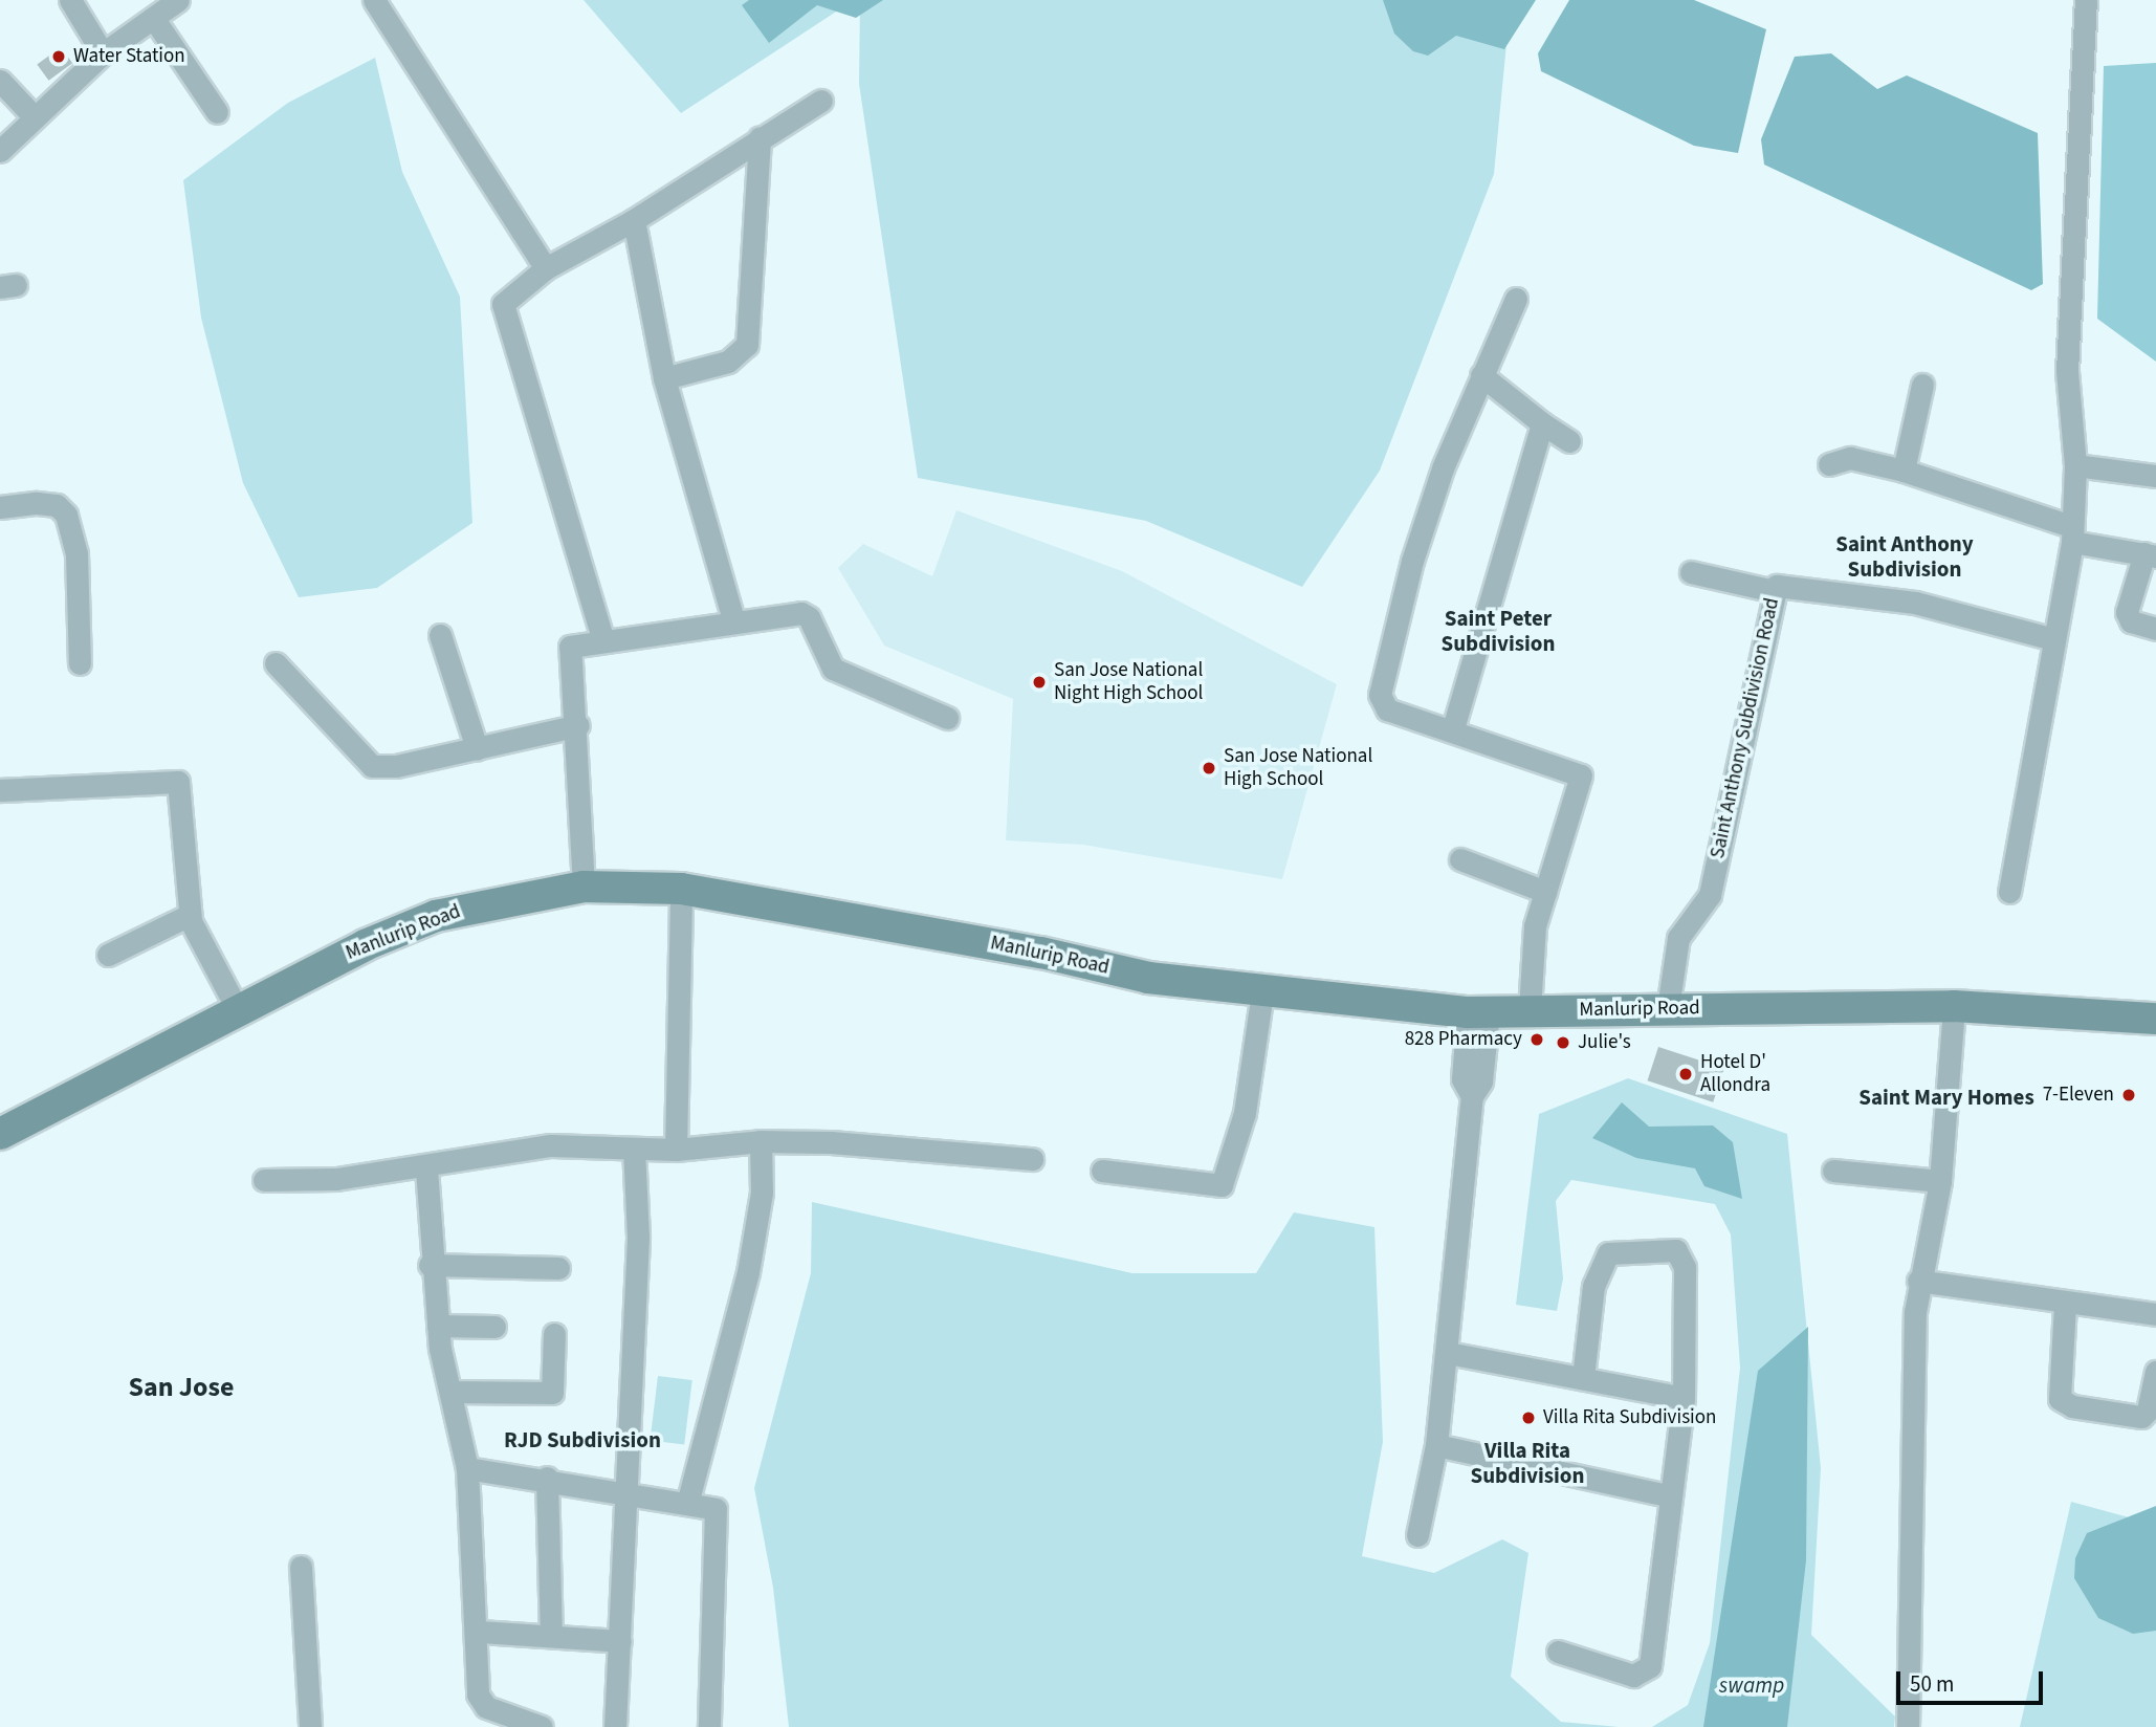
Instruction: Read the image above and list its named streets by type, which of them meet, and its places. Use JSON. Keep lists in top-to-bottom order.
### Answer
{
  "streets": {
    "main road": ["Manlurip Road"],
    "street": ["Saint Anthony Subdivision Road"]
  },
  "crossings": [
    ["Saint Anthony Subdivision Road", "Manlurip Road"]
  ],
  "districts": [
    "Saint Anthony Subdivision",
    "Saint Peter Subdivision",
    "Saint Mary Homes",
    "San Jose",
    "RJD Subdivision",
    "Villa Rita Subdivision"
  ],
  "water": ["swamp"],
  "places": [
    "Water Station",
    "San Jose National Night High School",
    "San Jose National High School",
    "828 Pharmacy",
    "Julie's",
    "Hotel D' Allondra",
    "7-Eleven",
    "Villa Rita Subdivision"
  ],
  "scale_bar": "50 m"
}
